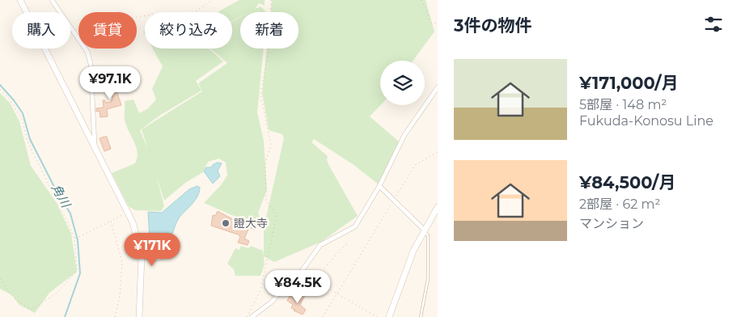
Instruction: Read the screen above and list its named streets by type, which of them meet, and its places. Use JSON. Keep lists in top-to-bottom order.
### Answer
{
  "water": ["角川"],
  "places": ["證大寺"],
  "page": {
    "heading": "3件の物件",
    "chip": [
      "購入",
      "賃貸",
      "絞り込み",
      "新着"
    ],
    "list": [
      {
        "name": "¥171,000/月",
        "note": "5部屋 · 148 m² · Fukuda-Konosu Line"
      },
      {
        "name": "¥84,500/月",
        "note": "2部屋 · 62 m² · マンション"
      }
    ],
    "price": ["¥97.1K", "¥171K", "¥84.5K"]
  }
}
